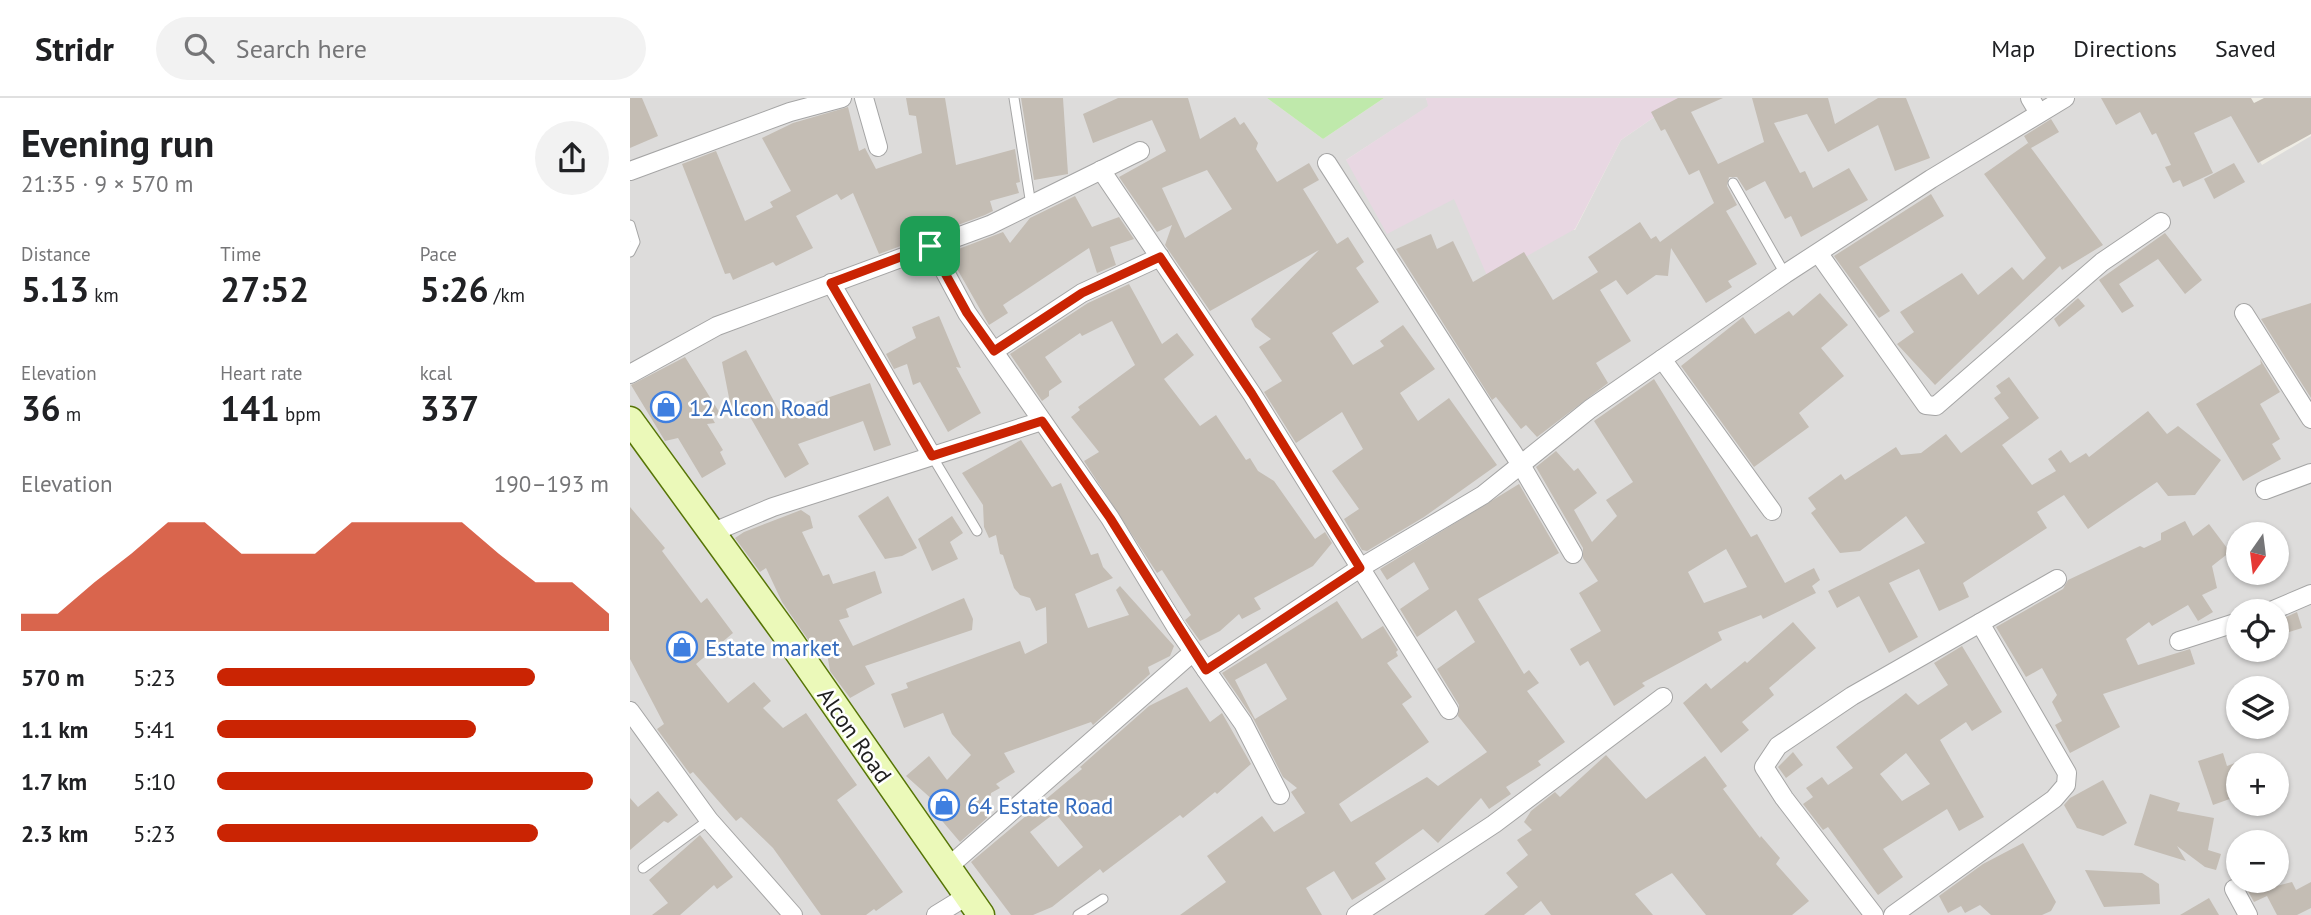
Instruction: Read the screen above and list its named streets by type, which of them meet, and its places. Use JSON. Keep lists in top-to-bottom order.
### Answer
{
  "streets": {
    "main road": ["Alcon Road"]
  },
  "places": {
    "shop": ["12 Alcon Road", "Estate market", "64 Estate Road"]
  },
  "north": "bottom",
  "page": {
    "header": "Stridr",
    "search": "Search here",
    "nav": ["Map", "Directions", "Saved"],
    "heading": ["Evening run", "21:35 · 9 × 570 m"],
    "stats": [
      ["Distance", "5.13 km"],
      ["Time", "27:52"],
      ["Pace", "5:26 /km"],
      ["Elevation", "36 m"],
      ["Heart rate", "141 bpm"],
      ["kcal", "337"]
    ],
    "chart": ["Elevation", "190–193 m"],
    "map_buttons": ["+", "−"],
    "list": [
      {
        "name": "570 m",
        "note": "5:23"
      },
      {
        "name": "1.1 km",
        "note": "5:41"
      },
      {
        "name": "1.7 km",
        "note": "5:10"
      },
      {
        "name": "2.3 km",
        "note": "5:23"
      }
    ]
  }
}
